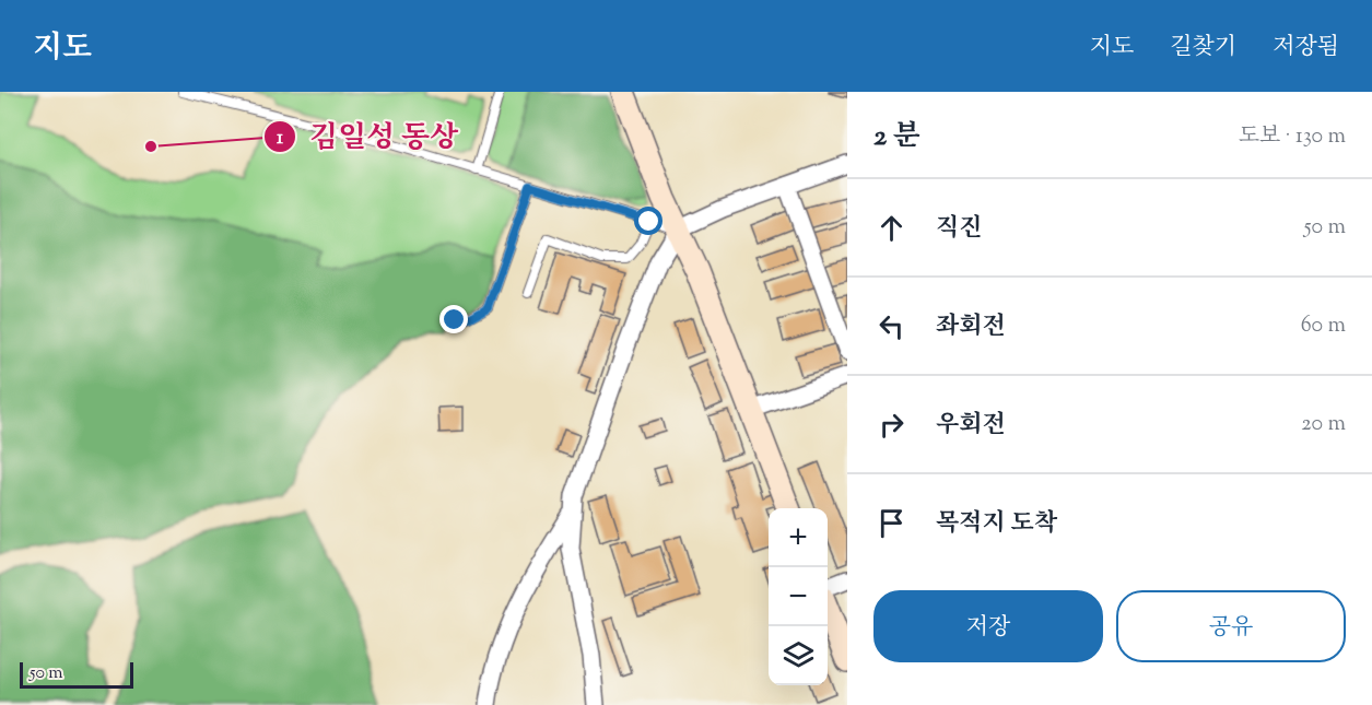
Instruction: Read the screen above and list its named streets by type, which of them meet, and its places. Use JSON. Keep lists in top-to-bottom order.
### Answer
{
  "places": ["김일성 동상"],
  "scale_bar": "50 m",
  "page": {
    "header": "지도",
    "nav": ["지도", "길찾기", "저장됨"],
    "heading": ["2 분", "도보 · 130 m"],
    "list": [
      ["직진", "50 m"],
      ["좌회전", "60 m"],
      ["우회전", "20 m"],
      "목적지 도착"
    ],
    "map_buttons": ["+", "−"],
    "buttons": ["저장", "공유"],
    "scale": "50 m"
  }
}
